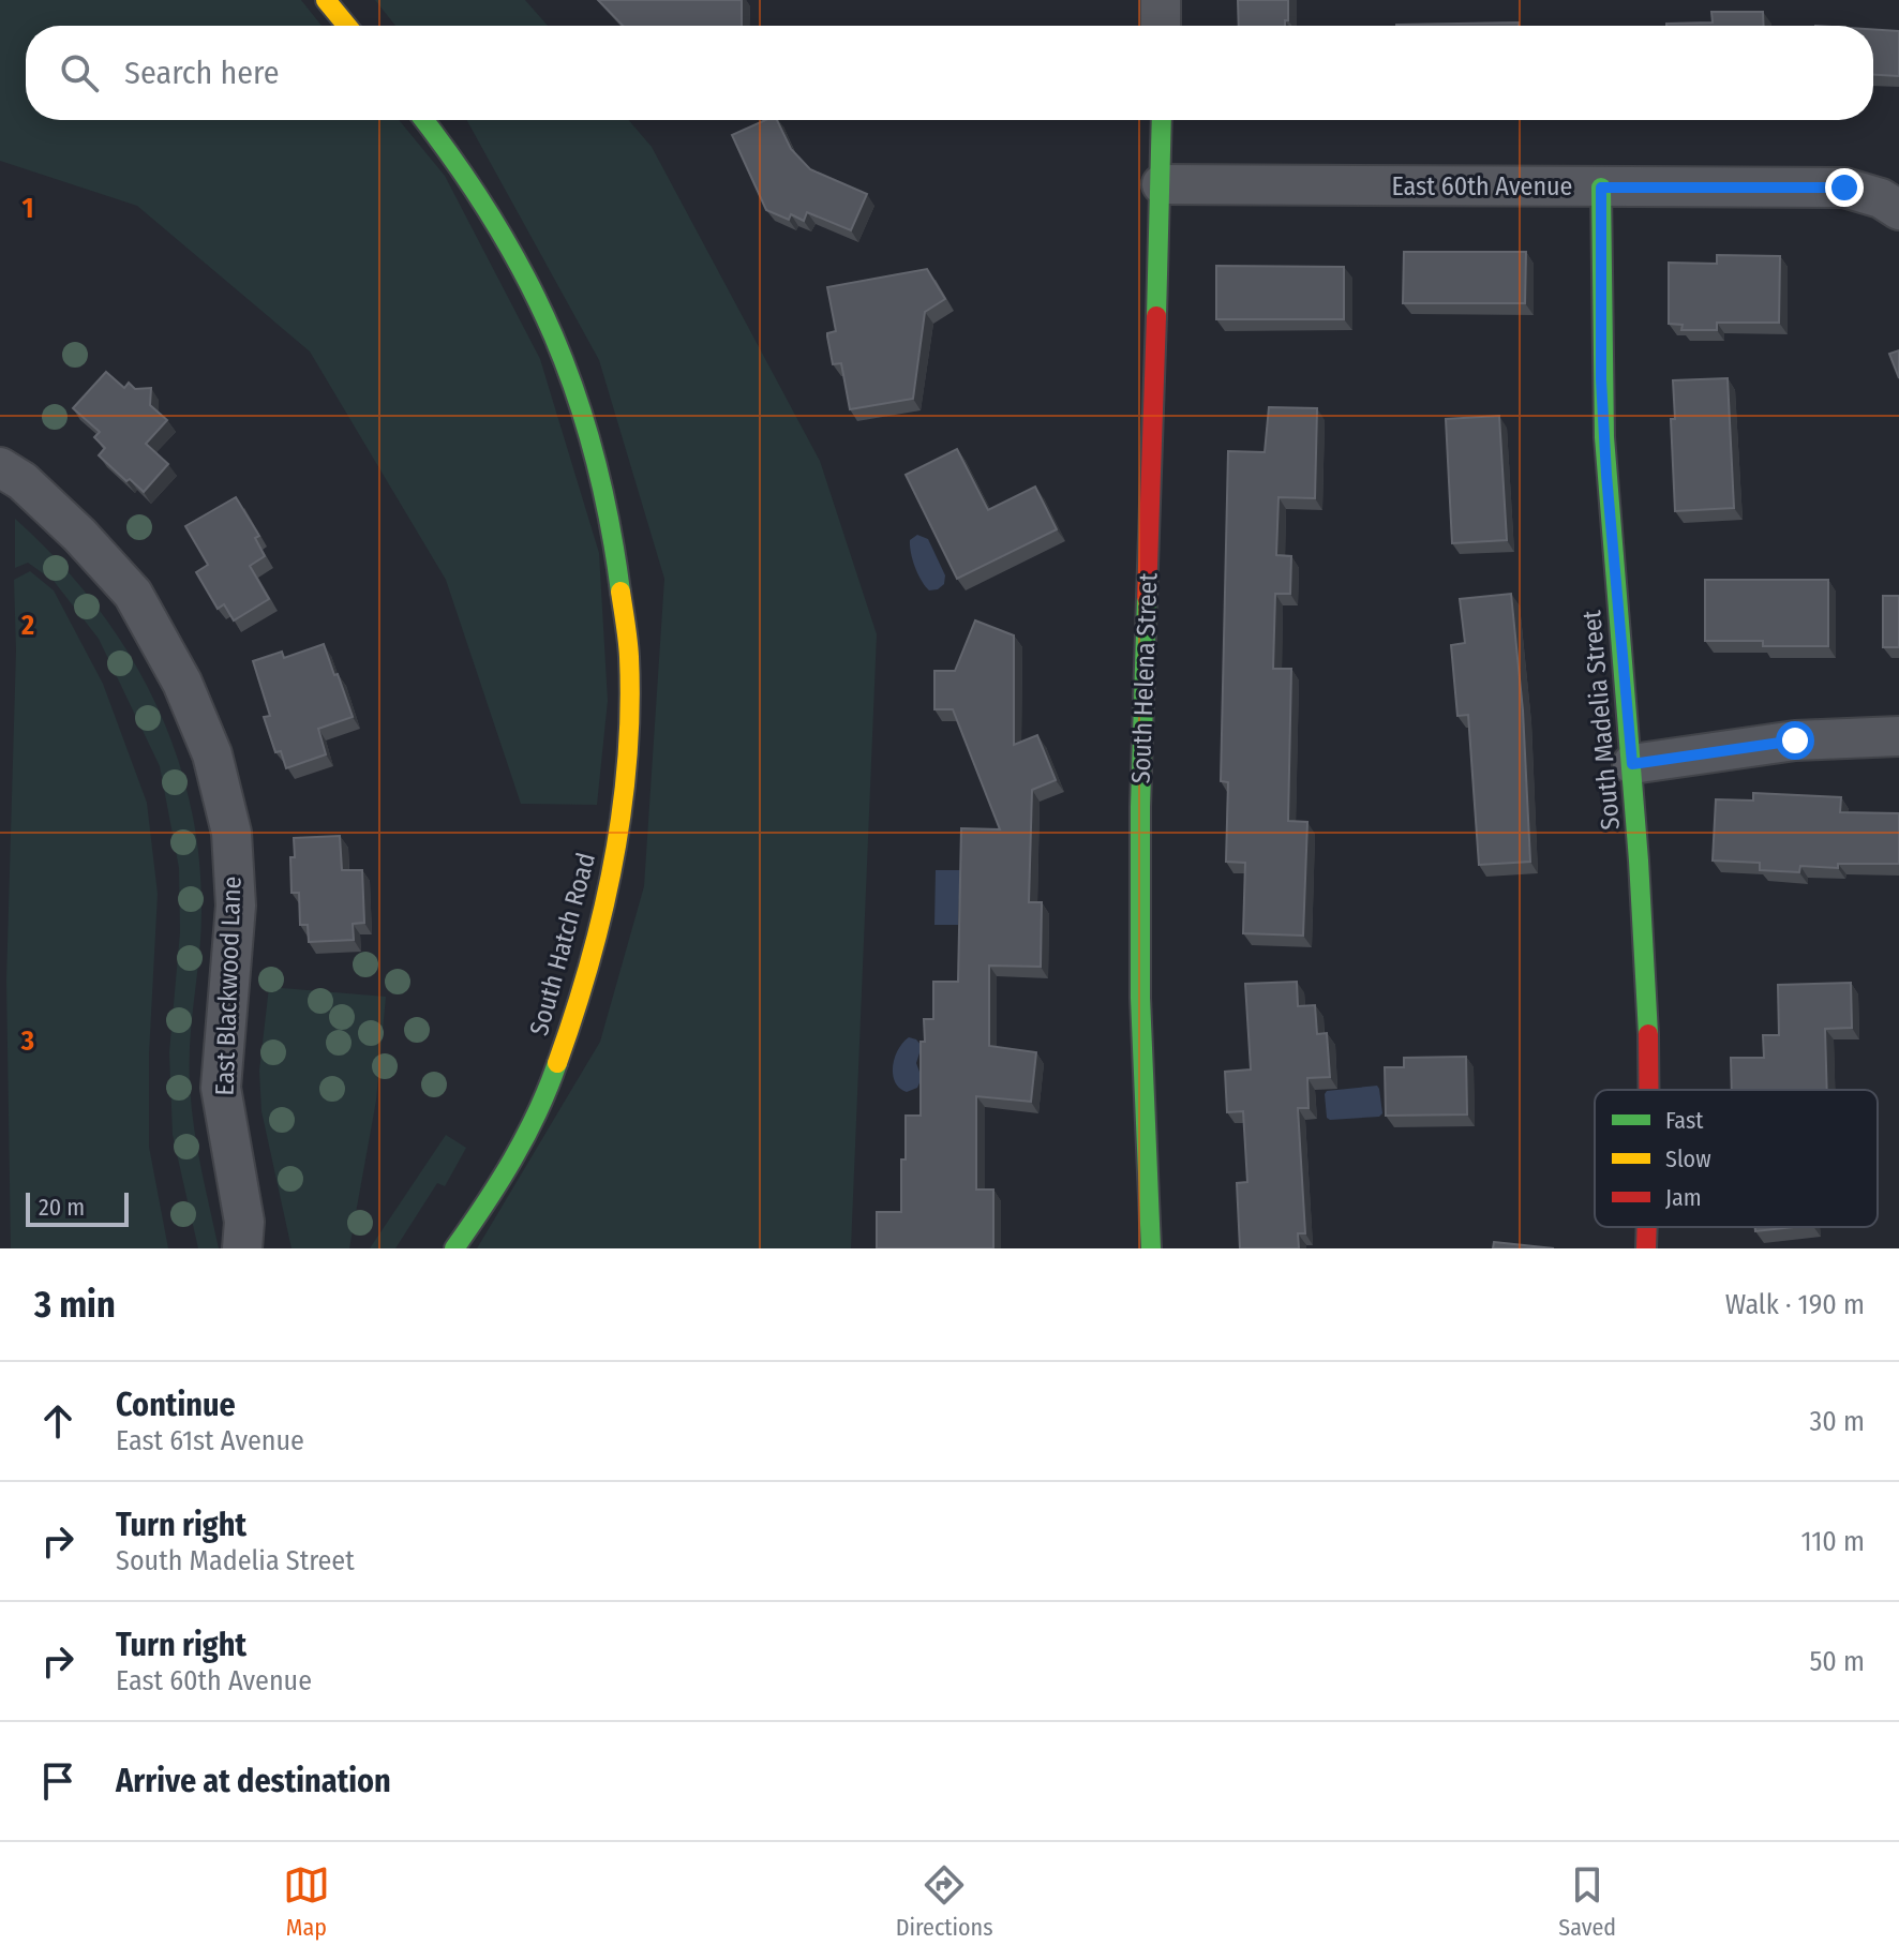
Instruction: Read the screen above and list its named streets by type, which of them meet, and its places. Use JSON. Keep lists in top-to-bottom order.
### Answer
{
  "streets": {
    "street": [
      "East 60th Avenue",
      "South Helena Street",
      "South Madelia Street",
      "South Hatch Road",
      "East Blackwood Lane"
    ]
  },
  "crossings": [
    ["East 60th Avenue", "South Helena Street"],
    ["East 60th Avenue", "South Madelia Street"]
  ],
  "legend": ["Fast", "Slow", "Jam"],
  "scale_bar": "20 m",
  "page": {
    "search": "Search here",
    "scale": "20 m",
    "heading": ["3 min", "Walk · 190 m"],
    "list": [
      ["Continue", "East 61st Avenue", "30 m"],
      ["Turn right", "South Madelia Street", "110 m"],
      ["Turn right", "East 60th Avenue", "50 m"],
      "Arrive at destination"
    ],
    "nav": ["Map", "Directions", "Saved"]
  },
  "grid": {
    "rows": ["1", "2", "3"]
  }
}
